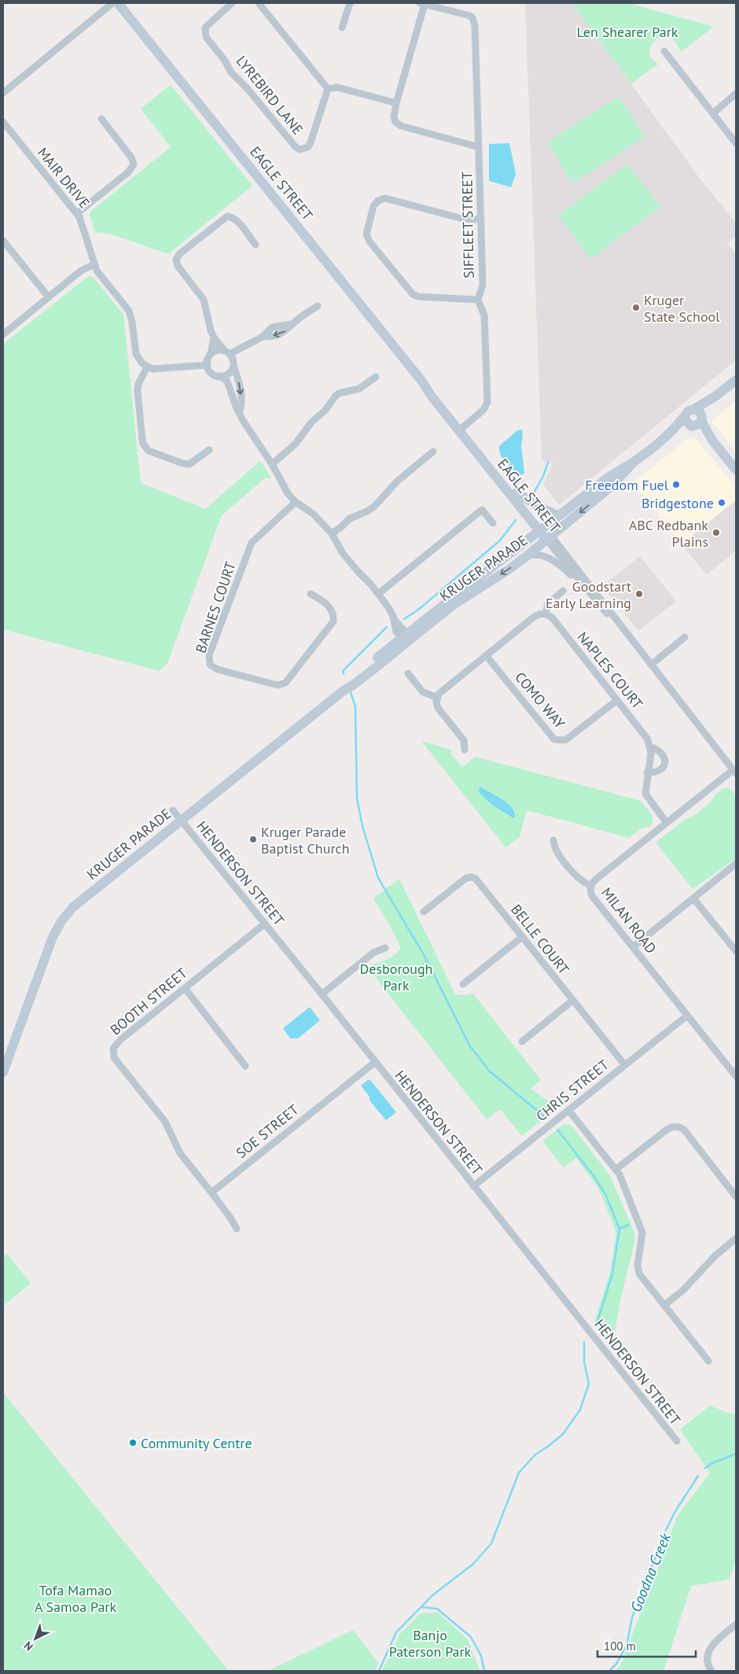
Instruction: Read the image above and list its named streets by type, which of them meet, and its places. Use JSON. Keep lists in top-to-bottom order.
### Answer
{
  "streets": {
    "street": [
      "LYREBIRD LANE",
      "MAIR DRIVE",
      "EAGLE STREET",
      "SIFFLEET STREET",
      "KRUGER PARADE",
      "BARNES COURT",
      "NAPLES COURT",
      "COMO WAY",
      "HENDERSON STREET",
      "MILAN ROAD",
      "BELLE COURT",
      "BOOTH STREET",
      "CHRIS STREET",
      "SOE STREET"
    ]
  },
  "crossings": [
    ["EAGLE STREET", "KRUGER PARADE"],
    ["EAGLE STREET", "MILAN ROAD"],
    ["KRUGER PARADE", "HENDERSON STREET"],
    ["NAPLES COURT", "COMO WAY"],
    ["HENDERSON STREET", "BOOTH STREET"],
    ["HENDERSON STREET", "CHRIS STREET"],
    ["HENDERSON STREET", "SOE STREET"],
    ["MILAN ROAD", "CHRIS STREET"],
    ["BELLE COURT", "CHRIS STREET"],
    ["BOOTH STREET", "SOE STREET"]
  ],
  "water": ["Goodna Creek"],
  "parks": [
    "Len Shearer Park",
    "Desborough Park",
    "Tofa Mamao A Samoa Park",
    "Banjo Paterson Park"
  ],
  "places": [
    "Kruger State School",
    "Freedom Fuel",
    "Bridgestone",
    "ABC Redbank Plains",
    "Goodstart Early Learning",
    "Kruger Parade Baptist Church",
    "Community Centre"
  ],
  "scale_bar": "100 m",
  "north": "bottom left"
}
